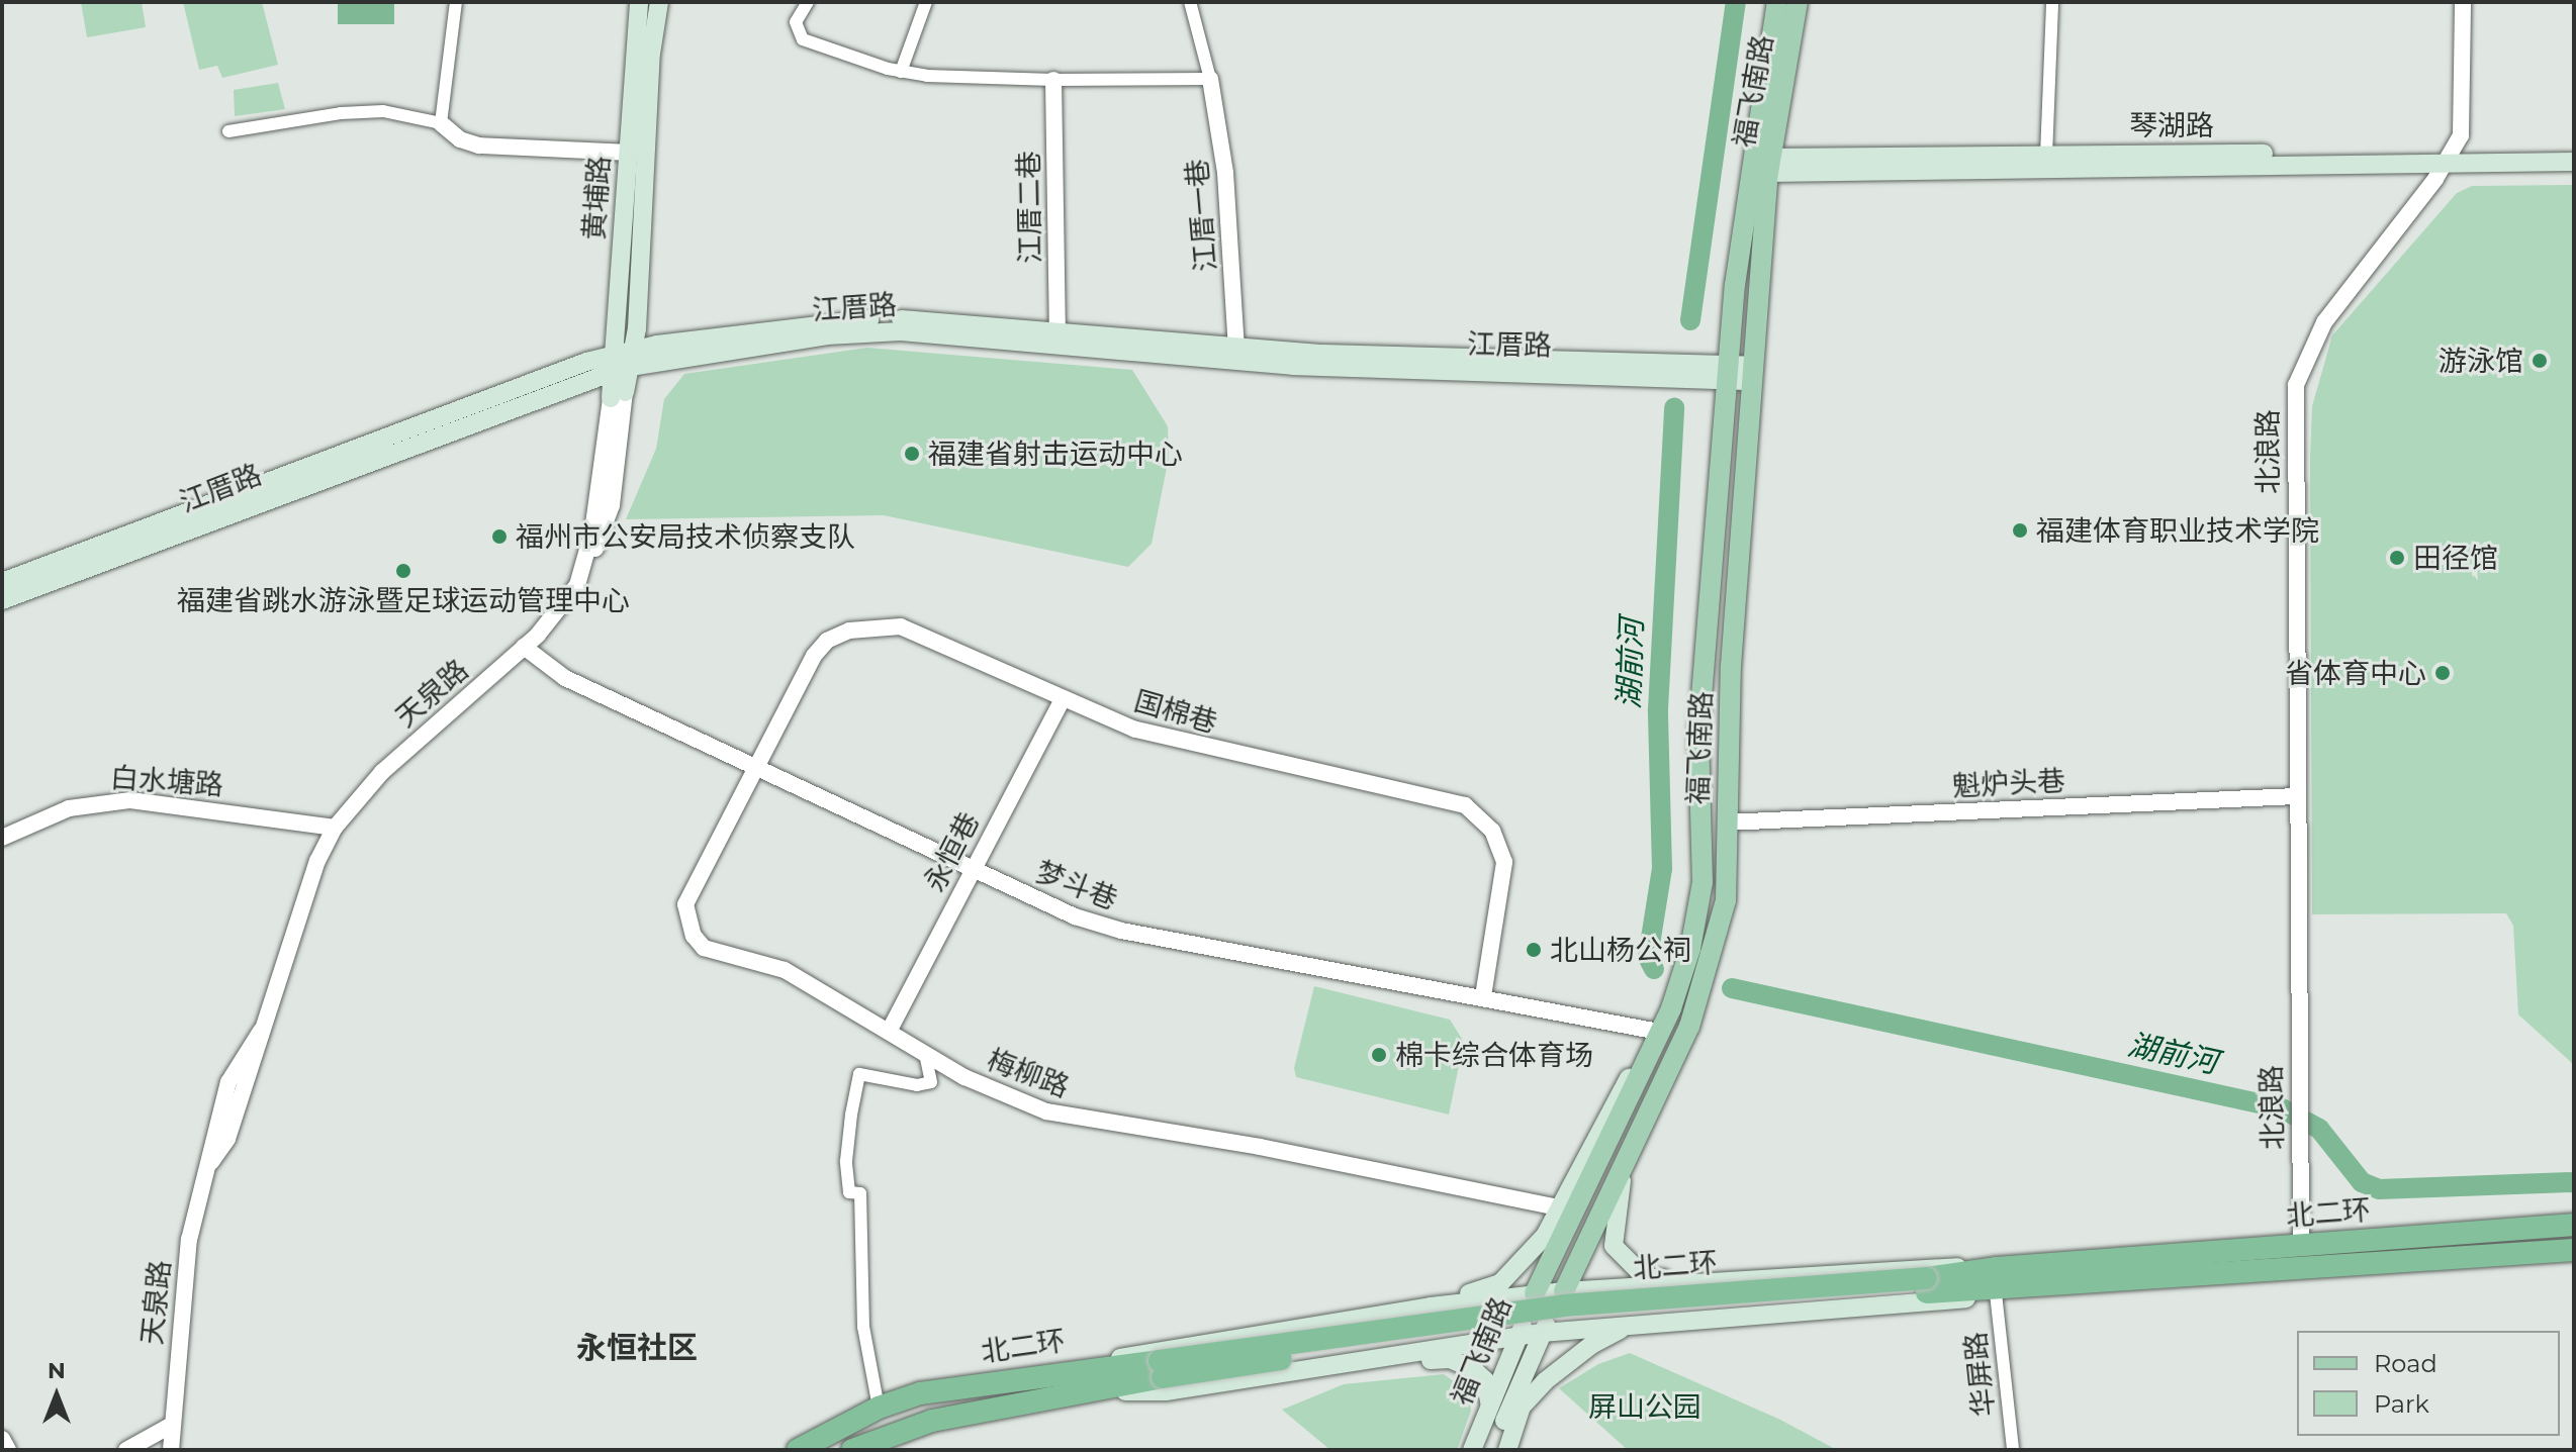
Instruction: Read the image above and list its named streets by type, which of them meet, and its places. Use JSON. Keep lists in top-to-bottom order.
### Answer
{
  "streets": {
    "highway": ["北二环"],
    "main road": [
      "福飞南路",
      "琴湖路",
      "黄埔路",
      "江厝路"
    ],
    "street": [
      "江厝二巷",
      "江厝一巷",
      "北浪路",
      "天泉路",
      "国棉巷",
      "白水塘路",
      "魁炉头巷",
      "永恒巷",
      "梦斗巷",
      "梅柳路",
      "华屏路"
    ]
  },
  "crossings": [
    ["福飞南路", "琴湖路"],
    ["福飞南路", "江厝路"],
    ["福飞南路", "魁炉头巷"],
    ["福飞南路", "梦斗巷"],
    ["琴湖路", "北浪路"],
    ["黄埔路", "江厝路"],
    ["黄埔路", "天泉路"],
    ["江厝二巷", "江厝路"],
    ["江厝一巷", "江厝路"],
    ["北浪路", "魁炉头巷"],
    ["北浪路", "北二环"],
    ["天泉路", "白水塘路"],
    ["天泉路", "梦斗巷"],
    ["国棉巷", "永恒巷"],
    ["国棉巷", "梦斗巷"],
    ["国棉巷", "梅柳路"],
    ["永恒巷", "梦斗巷"],
    ["永恒巷", "梅柳路"],
    ["梦斗巷", "梅柳路"]
  ],
  "districts": ["永恒社区"],
  "water": ["湖前河"],
  "parks": ["屏山公园"],
  "places": [
    "游泳馆",
    "福建省射击运动中心",
    "福建体育职业技术学院",
    "福州市公安局技术侦察支队",
    "田径馆",
    "福建省跳水游泳暨足球运动管理中心",
    "省体育中心",
    "北山杨公祠",
    "棉卡综合体育场"
  ],
  "legend": ["Road", "Park"],
  "north": "top"
}
